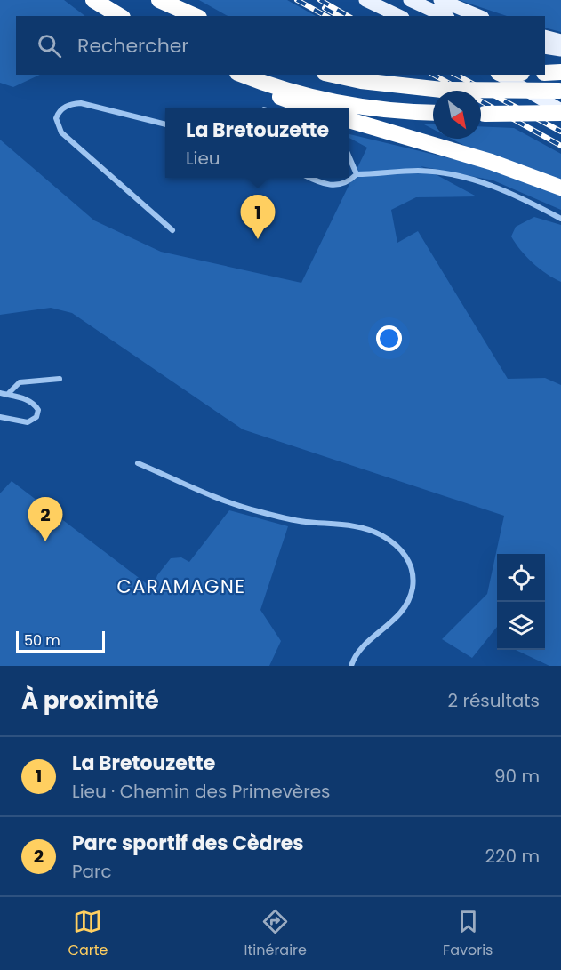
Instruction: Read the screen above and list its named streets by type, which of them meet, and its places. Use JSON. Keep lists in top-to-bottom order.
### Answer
{
  "districts": ["CARAMAGNE"],
  "scale_bar": "50 m",
  "north": "bottom right",
  "page": {
    "search": "Rechercher",
    "popup": ["La Bretouzette", "Lieu"],
    "pins": ["1", "2"],
    "scale": "50 m",
    "heading": ["À proximité", "2 résultats"],
    "list": [
      {
        "mark": "1",
        "name": "La Bretouzette",
        "note": "Lieu · Chemin des Primevères",
        "value": "90 m"
      },
      {
        "mark": "2",
        "name": "Parc sportif des Cèdres",
        "note": "Parc",
        "value": "220 m"
      }
    ],
    "nav": ["Carte", "Itinéraire", "Favoris"]
  }
}
